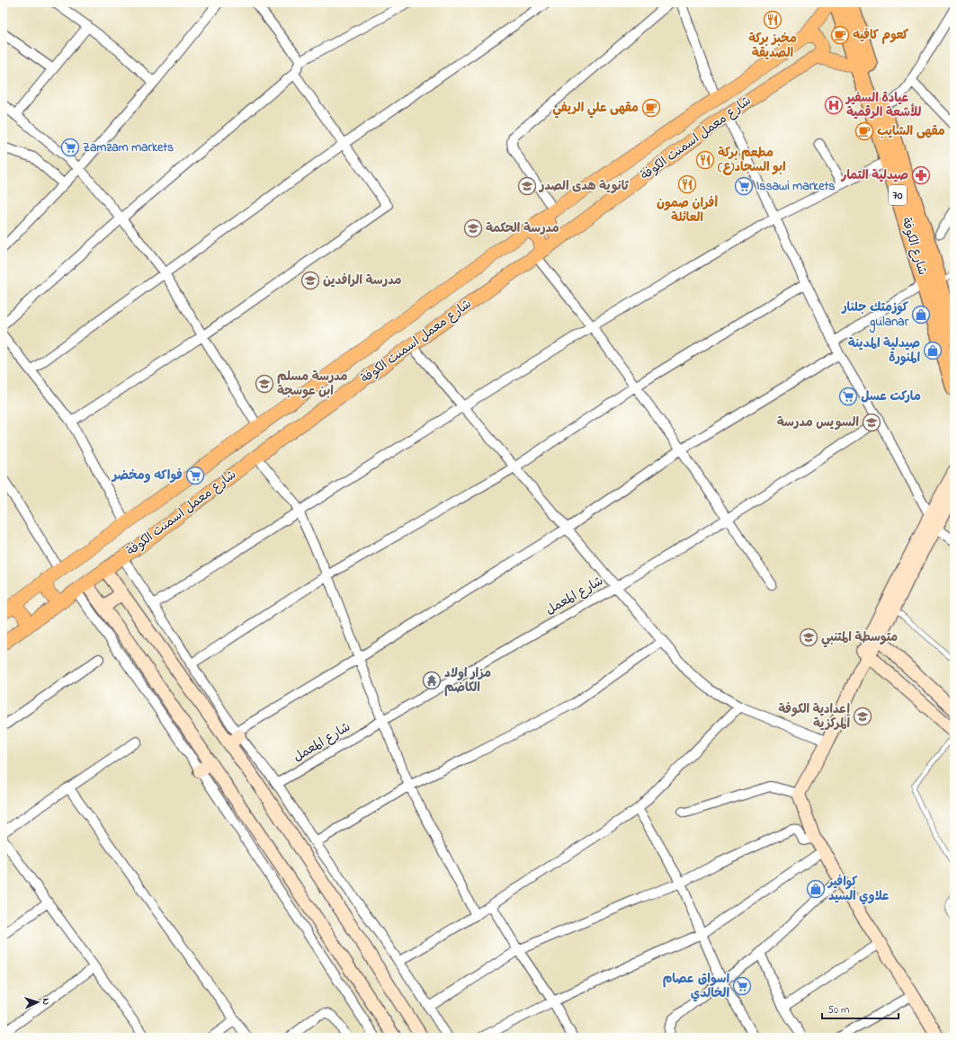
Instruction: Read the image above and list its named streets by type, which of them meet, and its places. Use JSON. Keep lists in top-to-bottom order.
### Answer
{
  "streets": {
    "highway": ["70", "شارع الكوفة"],
    "main road": ["شارع معمل اسمنت الكوفة"],
    "street": ["شارع المعمل"]
  },
  "places": {
    "restaurant": ["مخبز بركة الصديقة", "مطعم بركة ابو السجاد(ع)", "أفران صمون العائلة"],
    "cafe": ["كعوم كافيه", "مقهى علي الريفي", "مقهى الشايب"],
    "hospital": ["عيادة السفير للأشعة الرقمية"],
    "supermarket": [
      "Zamzam markets",
      "Issawi markets",
      "ماركت عسل",
      "فواكه ومخضر",
      "اسواق عصام الخالدي"
    ],
    "pharmacy": ["صيدلية التمار"],
    "school or university": [
      "ثانوية هدى الصدر",
      "مدرسة الحكمة",
      "مدرسة الرافدين",
      "مدرسة مسلم ابن عوسجة",
      "السويس مدرسة",
      "متوسطة المتنبي",
      "إعدادية الكوفة المركزية"
    ],
    "shop": ["كوزمتك جلنار gulanar", "صيدلية المدينة المنورة", "كوافير علاوي السيد"],
    "temple": ["مزار اولاد الكاضم"]
  },
  "scale_bar": "50 m",
  "north": "right"
}
